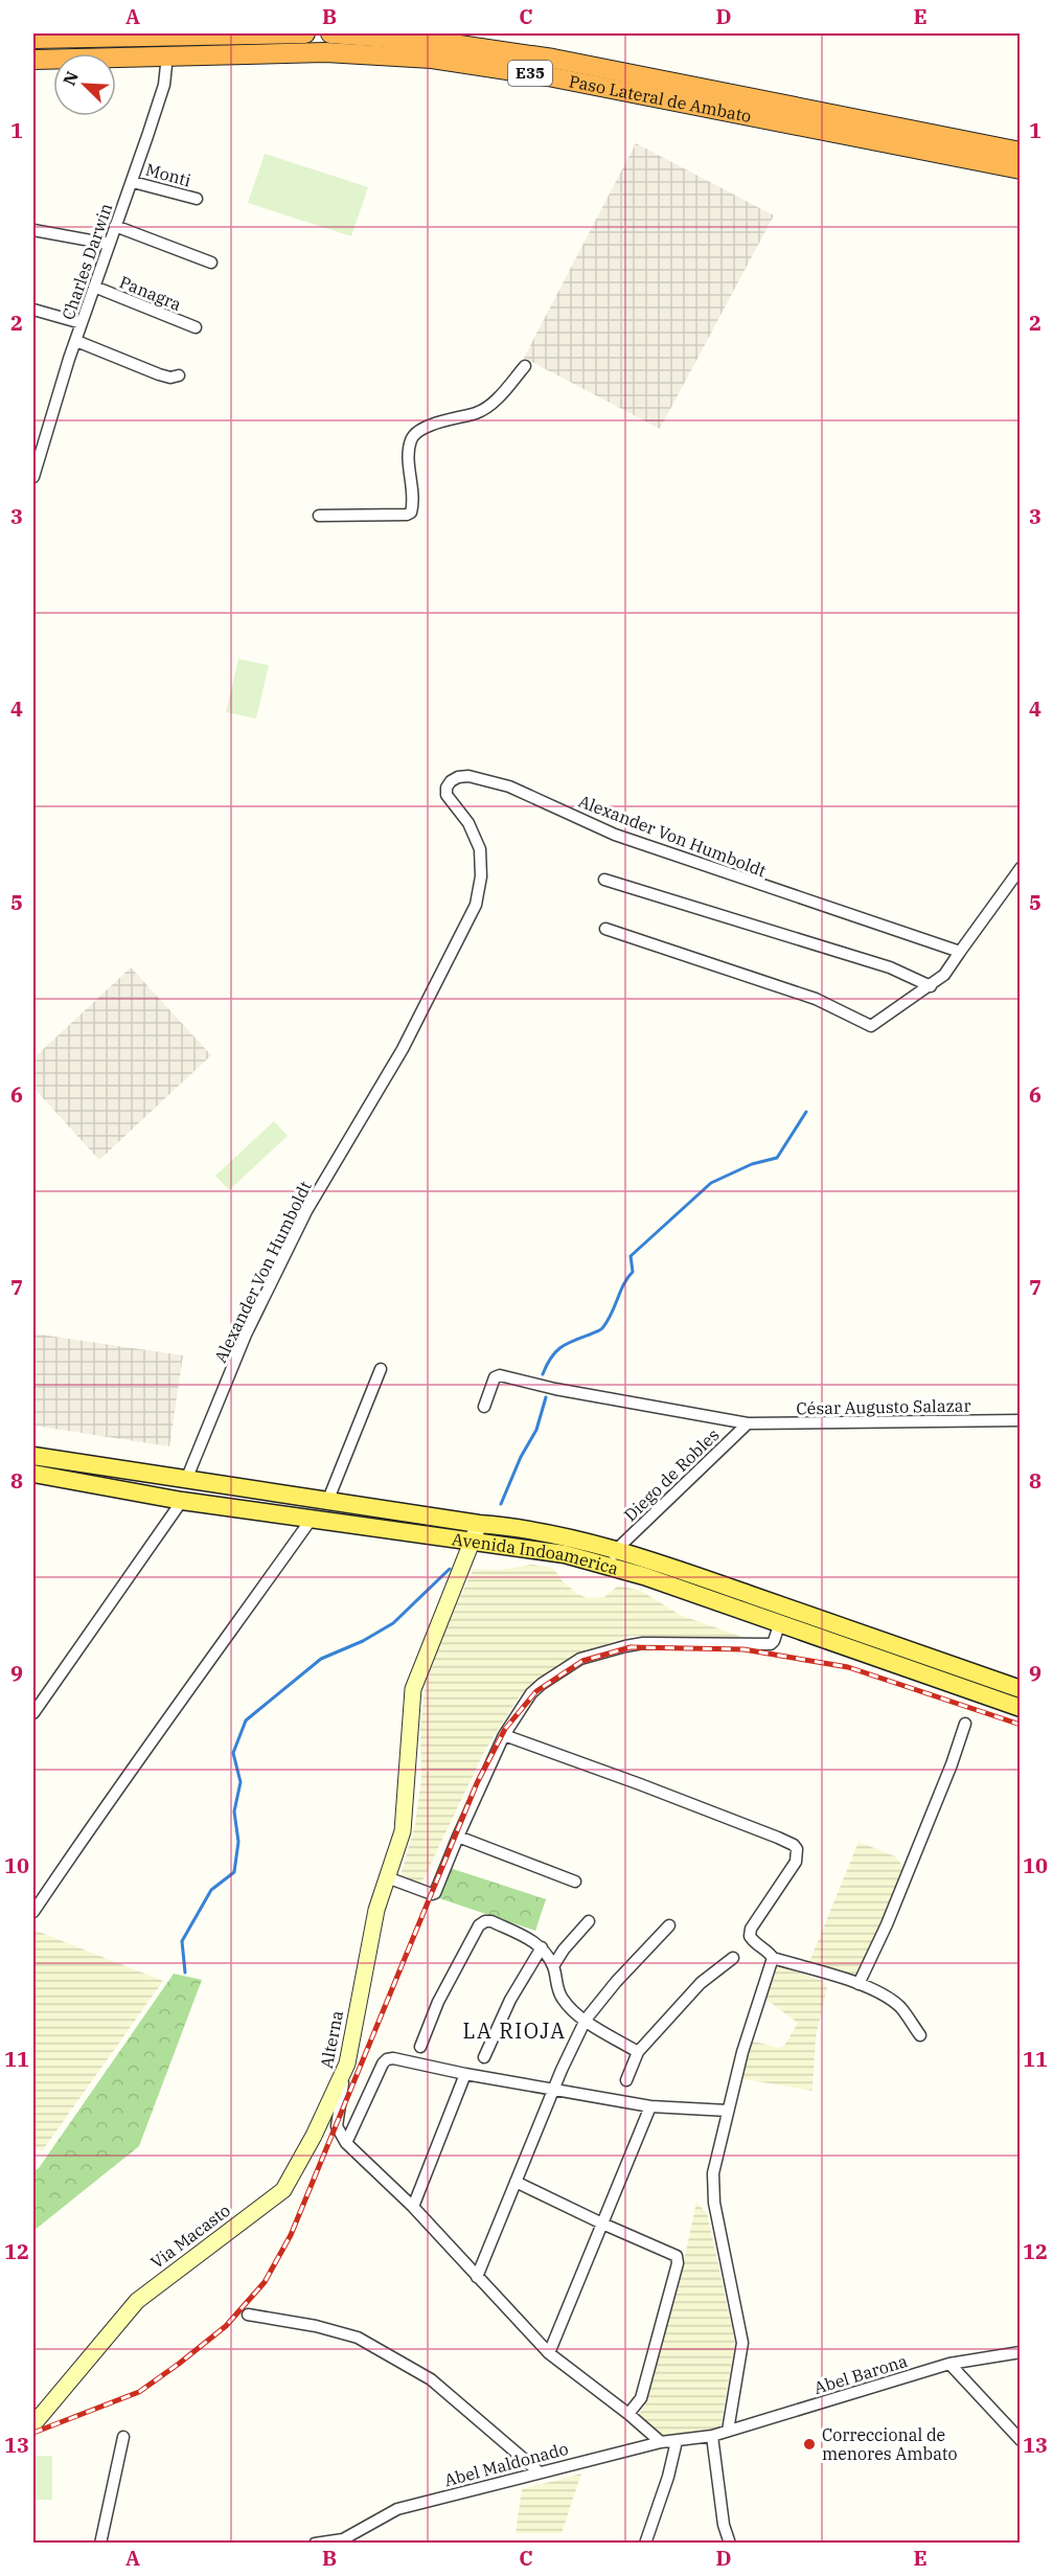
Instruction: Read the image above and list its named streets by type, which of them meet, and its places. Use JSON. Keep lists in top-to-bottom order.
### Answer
{
  "streets": {
    "highway": ["E35", "Paso Lateral de Ambato"],
    "main road": ["Avenida Indoamerica"],
    "street": [
      "Monti",
      "Charles Darwin",
      "Panagra",
      "Alexander Von Humboldt",
      "César Augusto Salazar",
      "Diego de Robles",
      "Alterna",
      "Via Macasto",
      "Abel Barona",
      "Abel Maldonado"
    ]
  },
  "crossings": [
    ["Paso Lateral de Ambato", "Charles Darwin"],
    ["Monti", "Charles Darwin"],
    ["Charles Darwin", "Panagra"],
    ["Alexander Von Humboldt", "Avenida Indoamerica"],
    ["César Augusto Salazar", "Diego de Robles"],
    ["Diego de Robles", "Avenida Indoamerica"],
    ["Avenida Indoamerica", "Alterna"],
    ["Alterna", "Via Macasto"],
    ["Alterna", "Abel Maldonado"],
    ["Abel Barona", "Abel Maldonado"]
  ],
  "districts": ["LA RIOJA"],
  "places": ["Correccional de menores Ambato"],
  "north": "top left",
  "grid": {
    "columns": [
      "A",
      "B",
      "C",
      "D",
      "E"
    ],
    "rows": [
      "1",
      "2",
      "3",
      "4",
      "5",
      "6",
      "7",
      "8",
      "9",
      "10",
      "11",
      "12",
      "13"
    ]
  }
}
